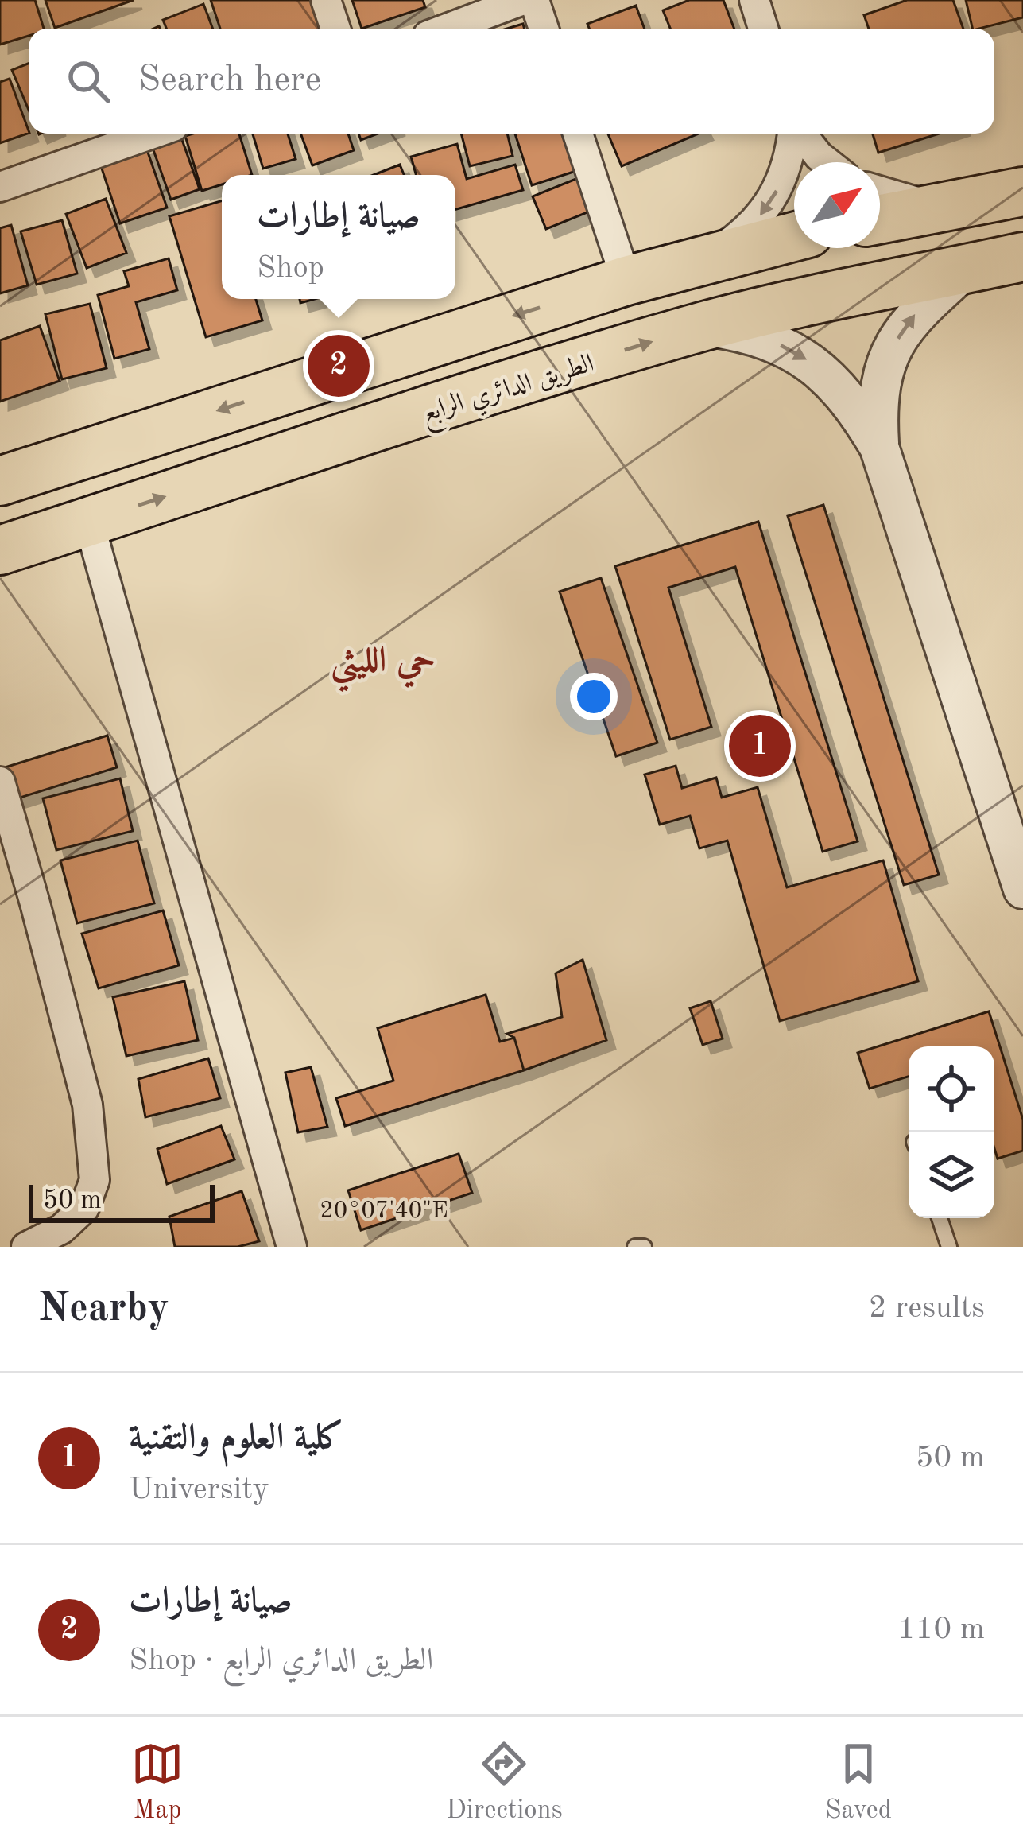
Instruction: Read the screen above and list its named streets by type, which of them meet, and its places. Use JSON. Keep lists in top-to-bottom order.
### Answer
{
  "streets": {
    "main road": ["الطريق الدائري الرابع"]
  },
  "districts": ["حي الليثي"],
  "scale_bar": "50 m",
  "north": "top right",
  "page": {
    "search": "Search here",
    "popup": ["صيانة إطارات", "Shop"],
    "pins": ["2", "1"],
    "scale": "50 m",
    "heading": ["Nearby", "2 results"],
    "list": [
      {
        "mark": "1",
        "name": "كلية العلوم والتقنية",
        "note": "University",
        "value": "50 m"
      },
      {
        "mark": "2",
        "name": "صيانة إطارات",
        "note": "Shop · الطريق الدائري الرابع",
        "value": "110 m"
      }
    ],
    "nav": ["Map", "Directions", "Saved"]
  },
  "coordinates": ["20°07'40\"E"]
}
